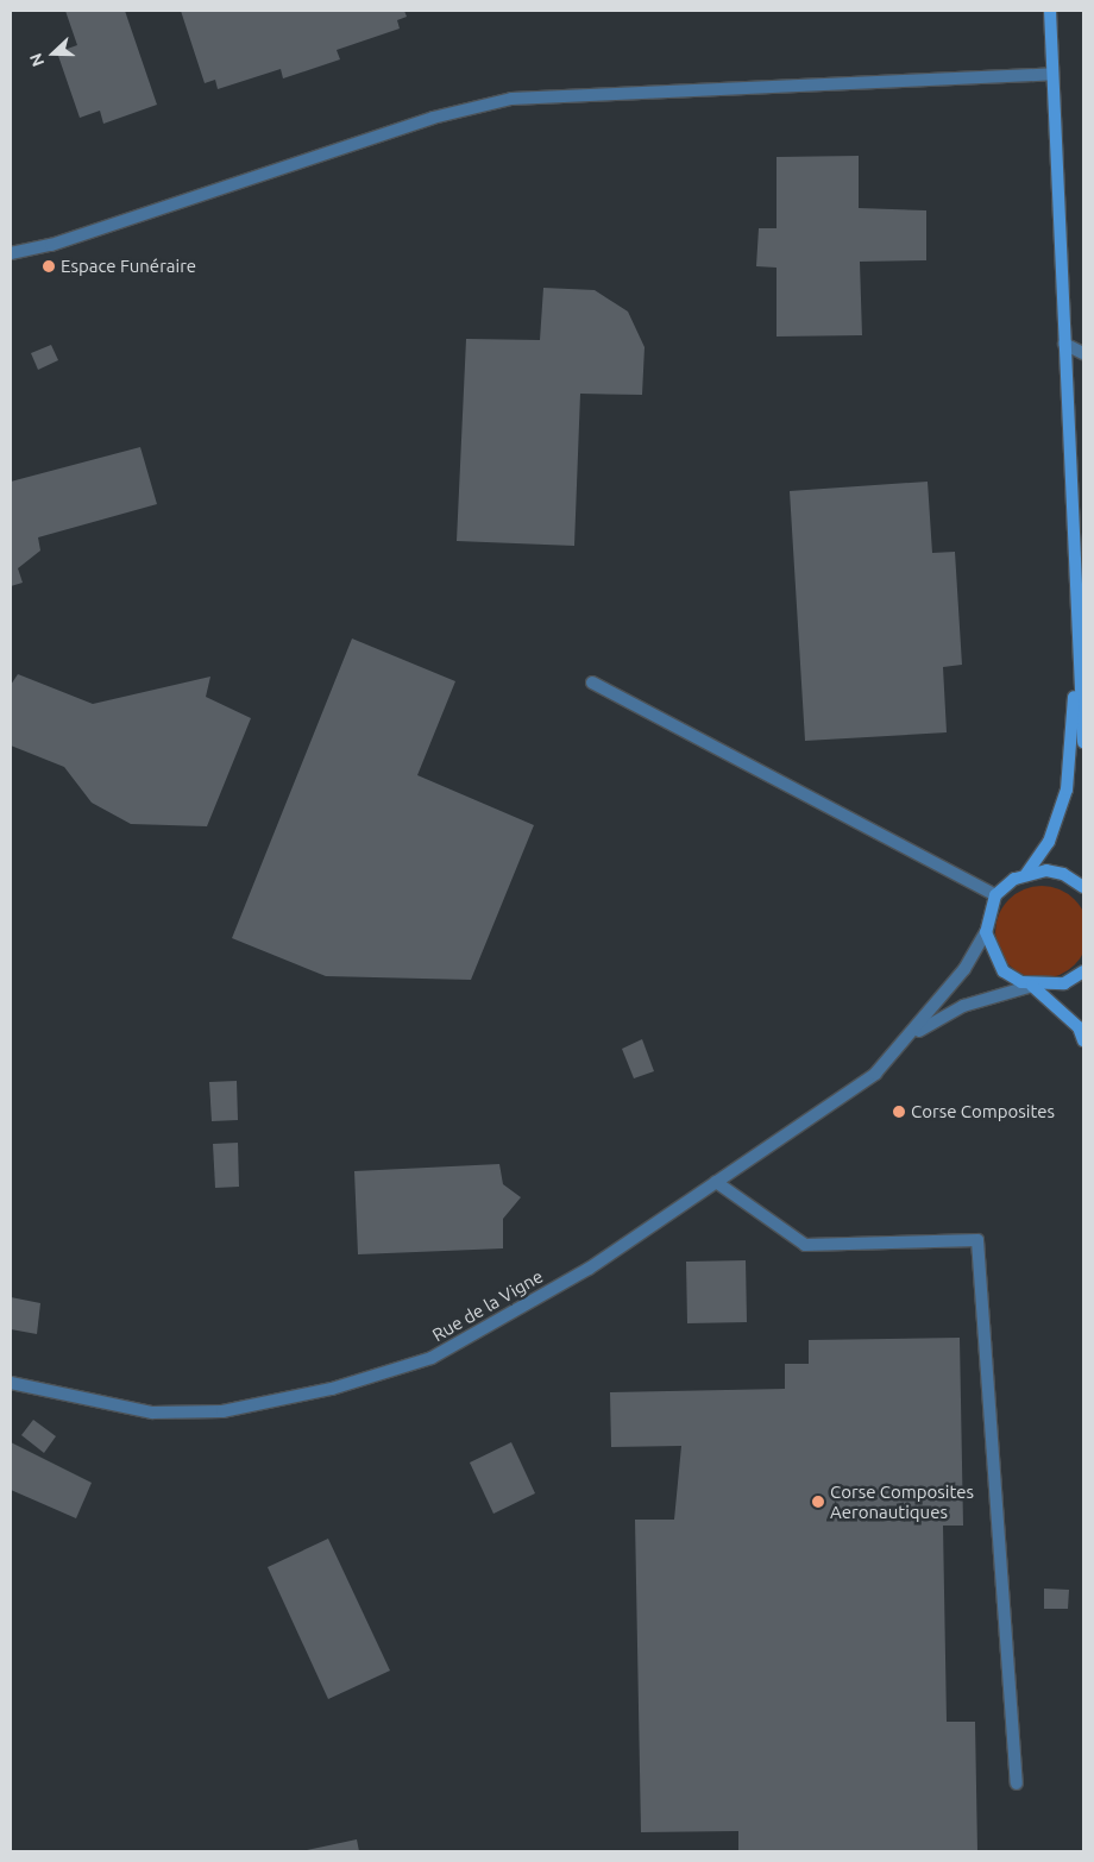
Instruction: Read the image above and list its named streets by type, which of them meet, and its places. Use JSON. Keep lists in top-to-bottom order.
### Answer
{
  "streets": {
    "street": ["Rue de la Vigne"]
  },
  "places": ["Espace Funéraire", "Corse Composites", "Corse Composites Aeronautiques"],
  "north": "left"
}
